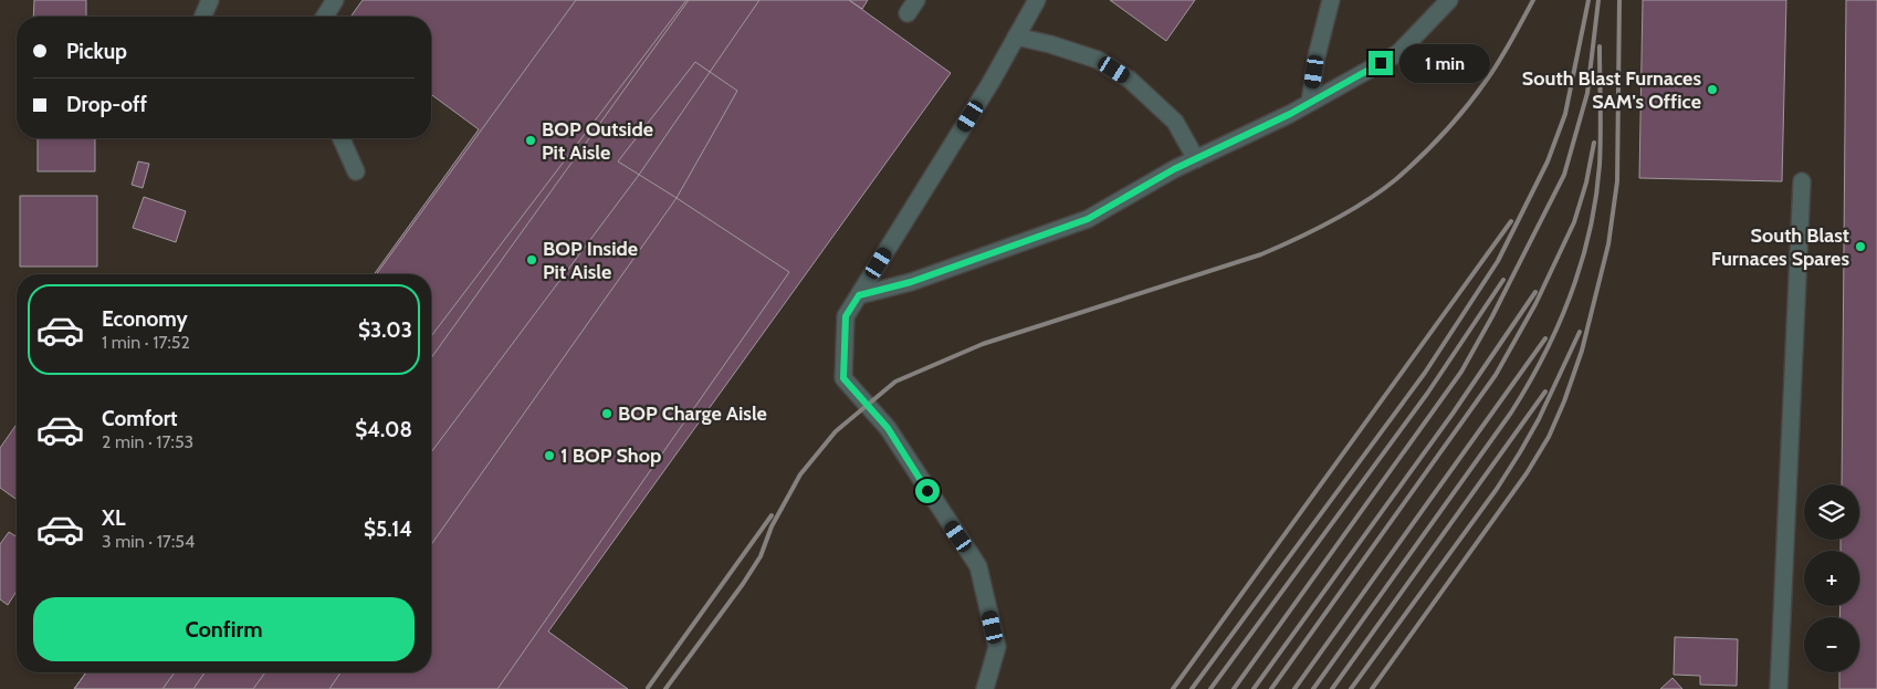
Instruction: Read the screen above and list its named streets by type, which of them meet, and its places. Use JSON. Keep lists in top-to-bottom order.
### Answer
{
  "places": [
    "South Blast Furnaces SAM's Office",
    "BOP Outside Pit Aisle",
    "South Blast Furnaces Spares",
    "BOP Inside Pit Aisle",
    "BOP Charge Aisle",
    "1 BOP Shop"
  ],
  "page": {
    "banner": ["Pickup", "Drop-off"],
    "bubble": "1 min",
    "list": [
      {
        "name": "Economy",
        "note": "1 min · 17:52",
        "value": "$3.03"
      },
      {
        "name": "Comfort",
        "note": "2 min · 17:53",
        "value": "$4.08"
      },
      {
        "name": "XL",
        "note": "3 min · 17:54",
        "value": "$5.14"
      }
    ],
    "map_buttons": ["+", "−"],
    "buttons": "Confirm"
  }
}
